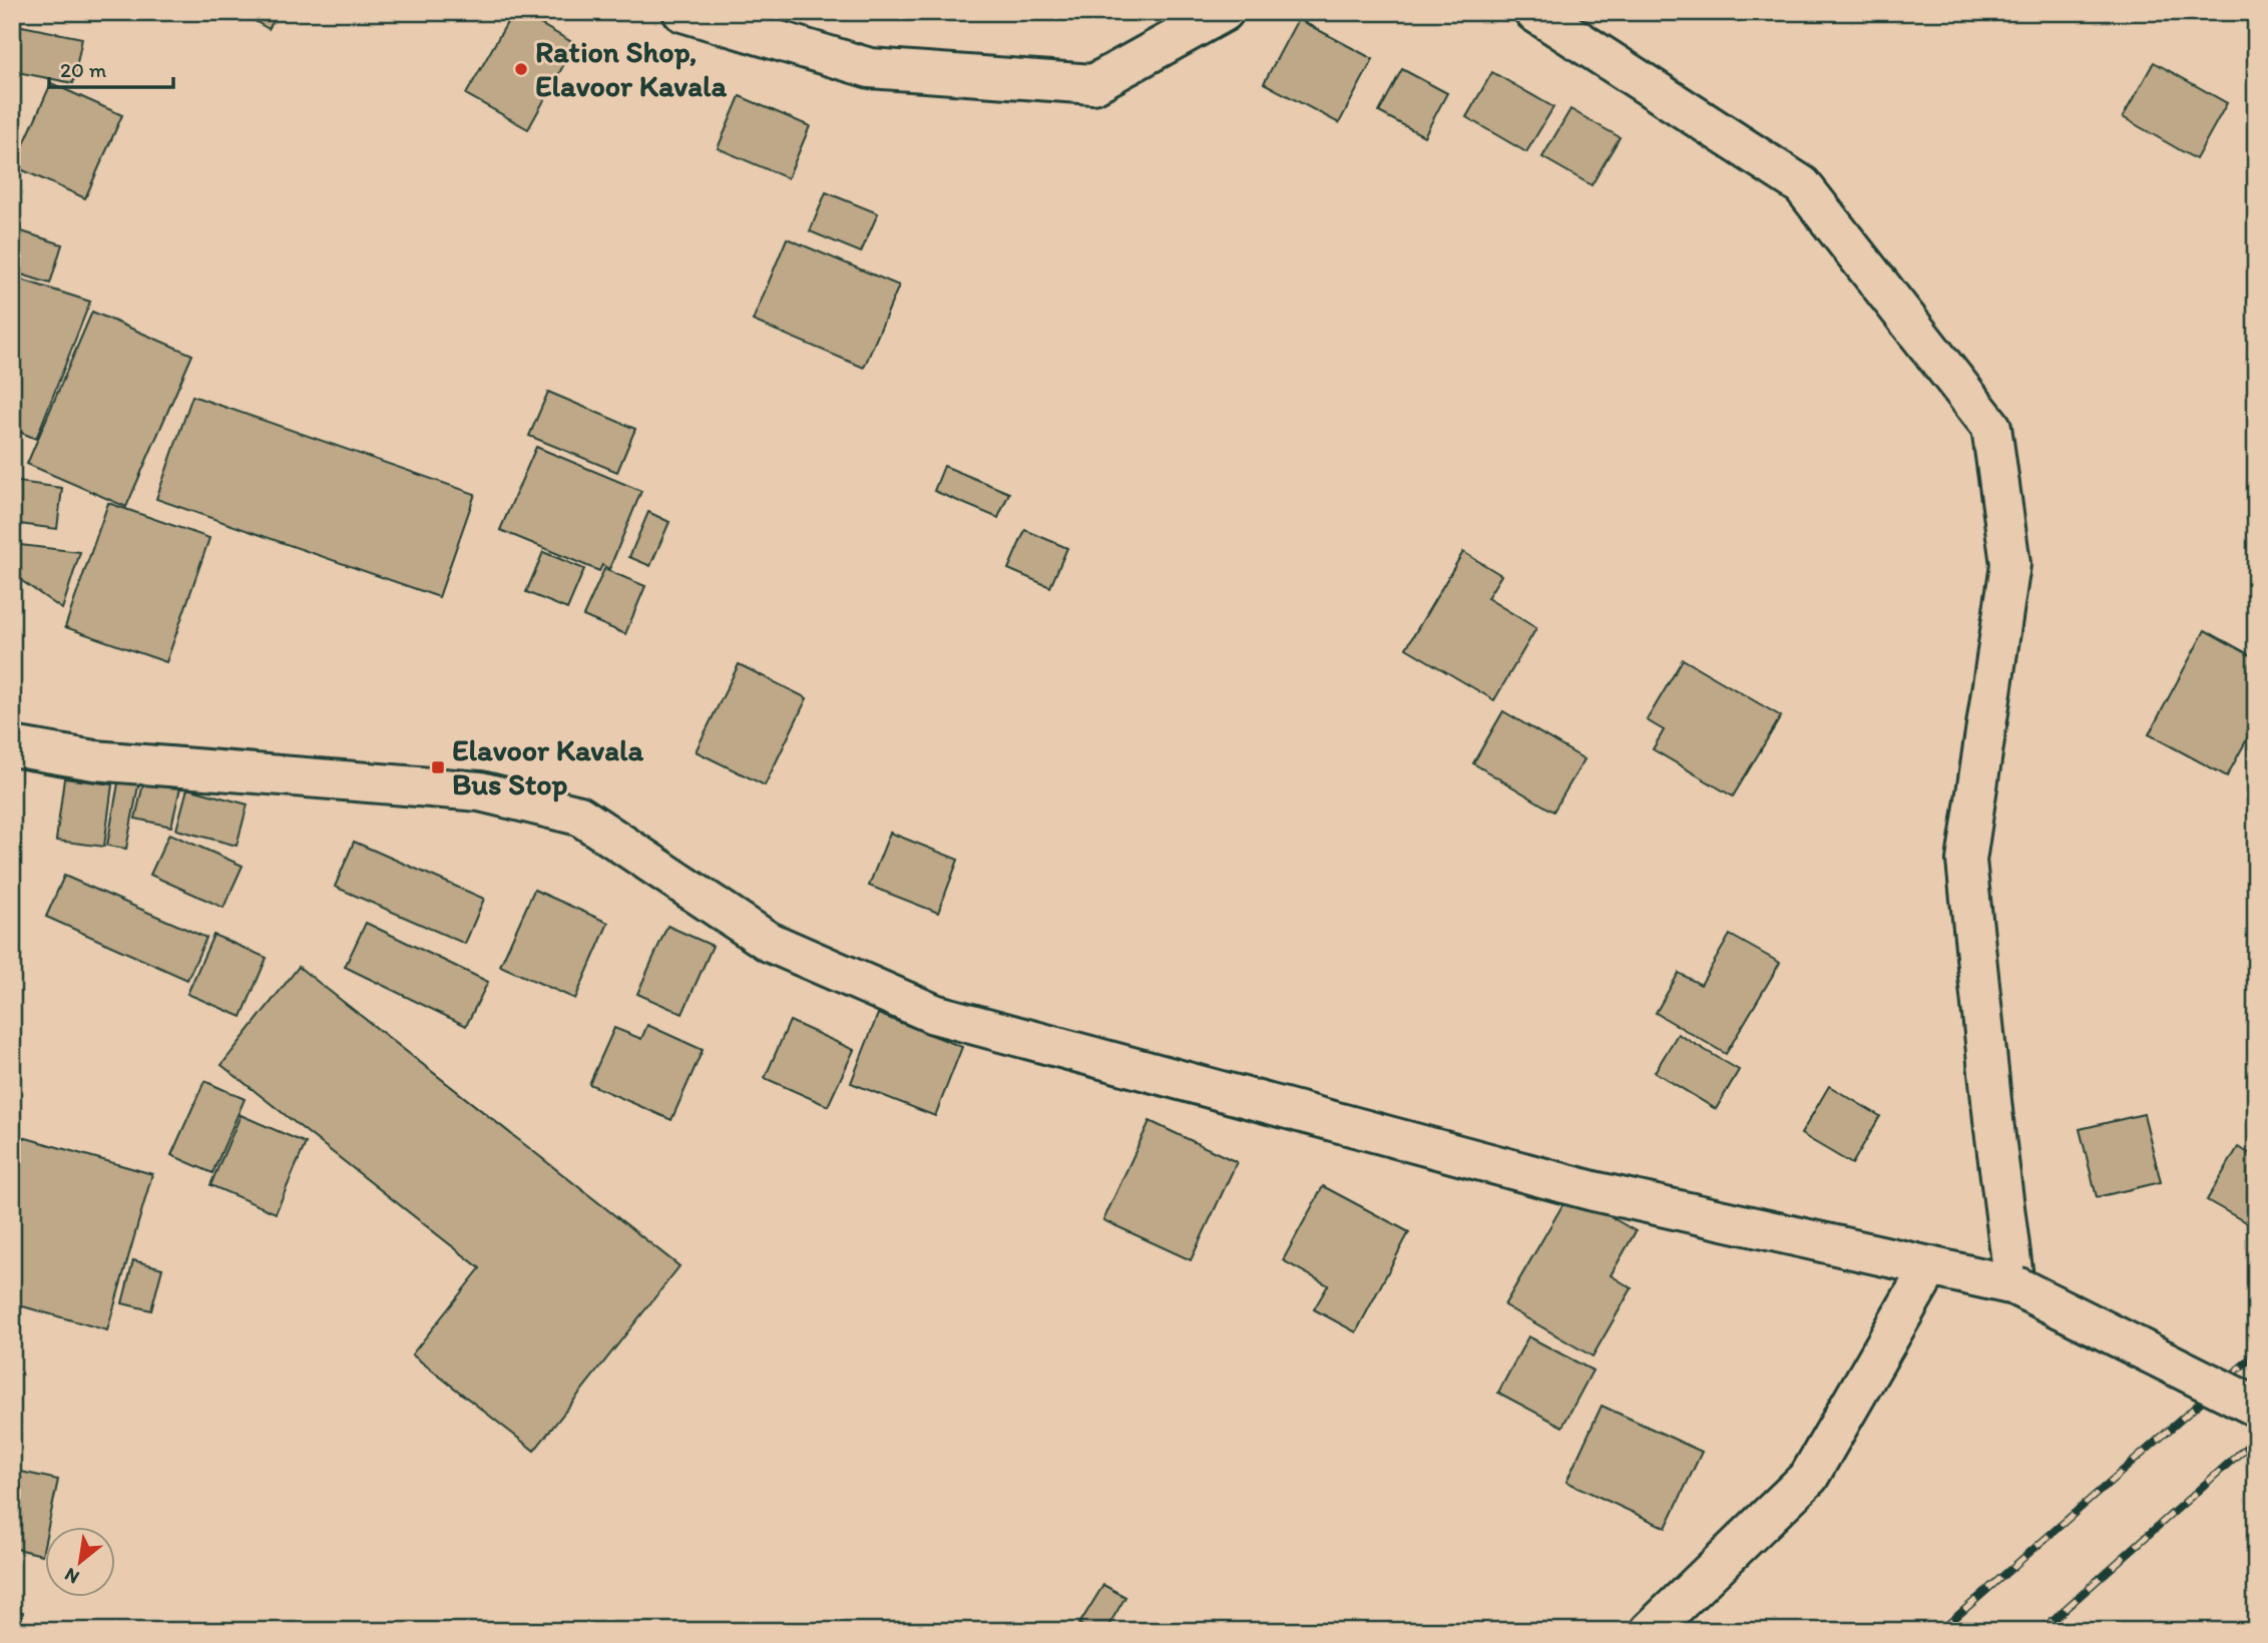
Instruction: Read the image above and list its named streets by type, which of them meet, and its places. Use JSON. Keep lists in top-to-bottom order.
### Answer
{
  "places": {
    "other": ["Ration Shop, Elavoor Kavala"],
    "transit": ["Elavoor Kavala Bus Stop"]
  },
  "scale_bar": "20 m",
  "north": "bottom left"
}
